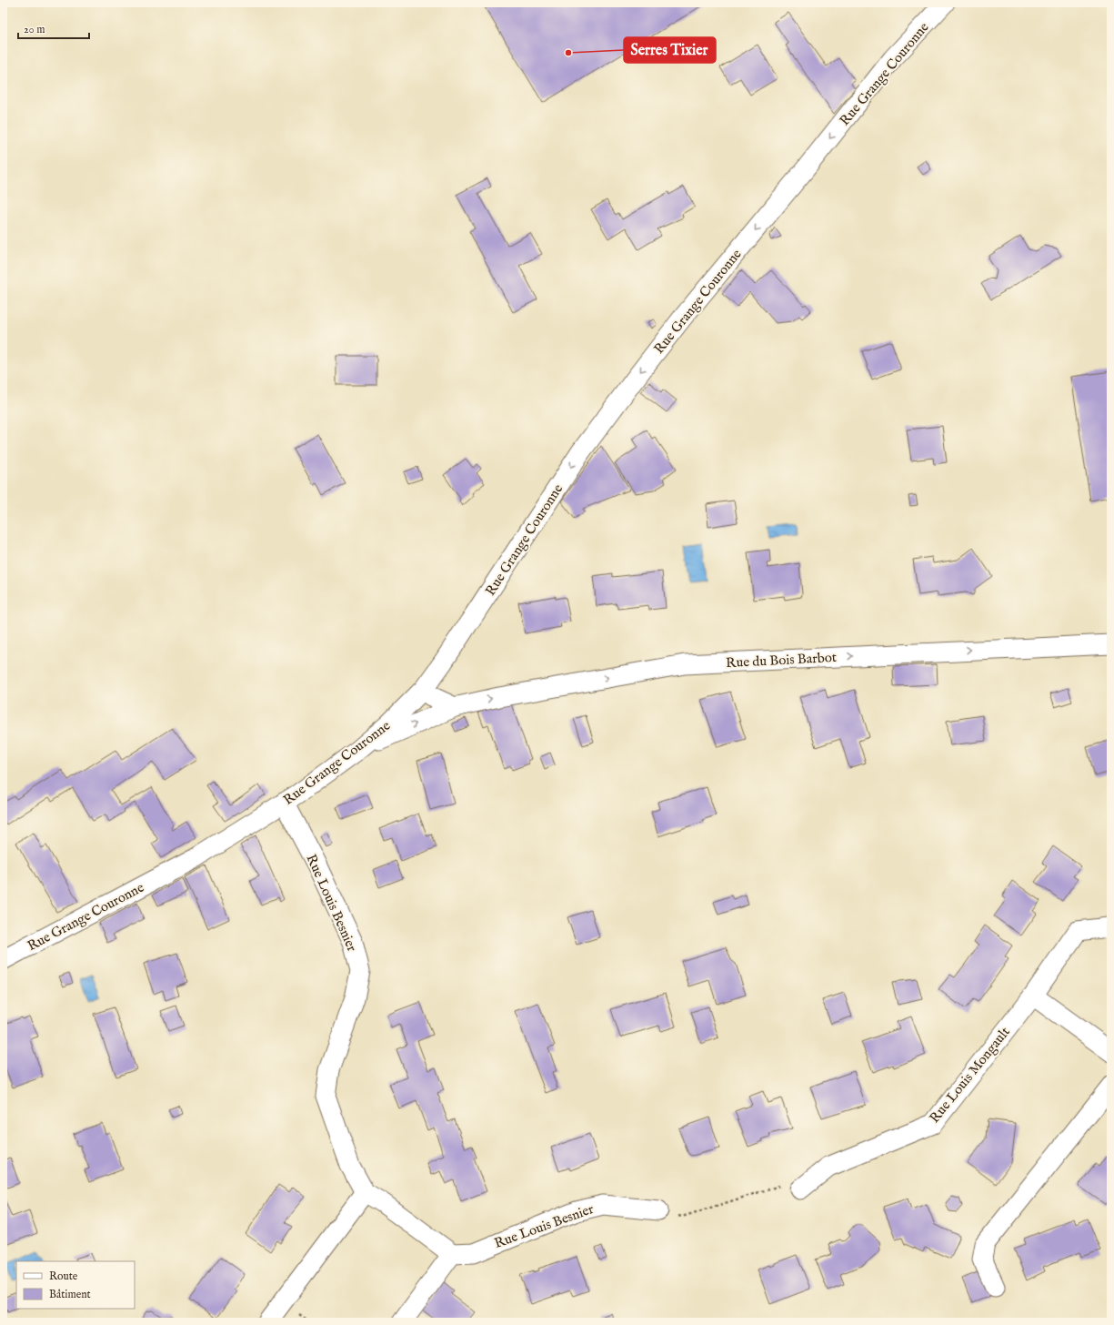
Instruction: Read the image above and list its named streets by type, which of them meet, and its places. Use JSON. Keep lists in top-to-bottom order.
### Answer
{
  "streets": {
    "street": [
      "Rue Grange Couronne",
      "Rue du Bois Barbot",
      "Rue Louis Besnier",
      "Rue Louis Mongault"
    ]
  },
  "crossings": [
    ["Rue Grange Couronne", "Rue du Bois Barbot"],
    ["Rue Grange Couronne", "Rue Louis Besnier"]
  ],
  "one_way": ["Rue Grange Couronne", "Rue du Bois Barbot"],
  "places": ["Serres Tixier"],
  "legend": ["Route", "Bâtiment"],
  "scale_bar": "20 m"
}
